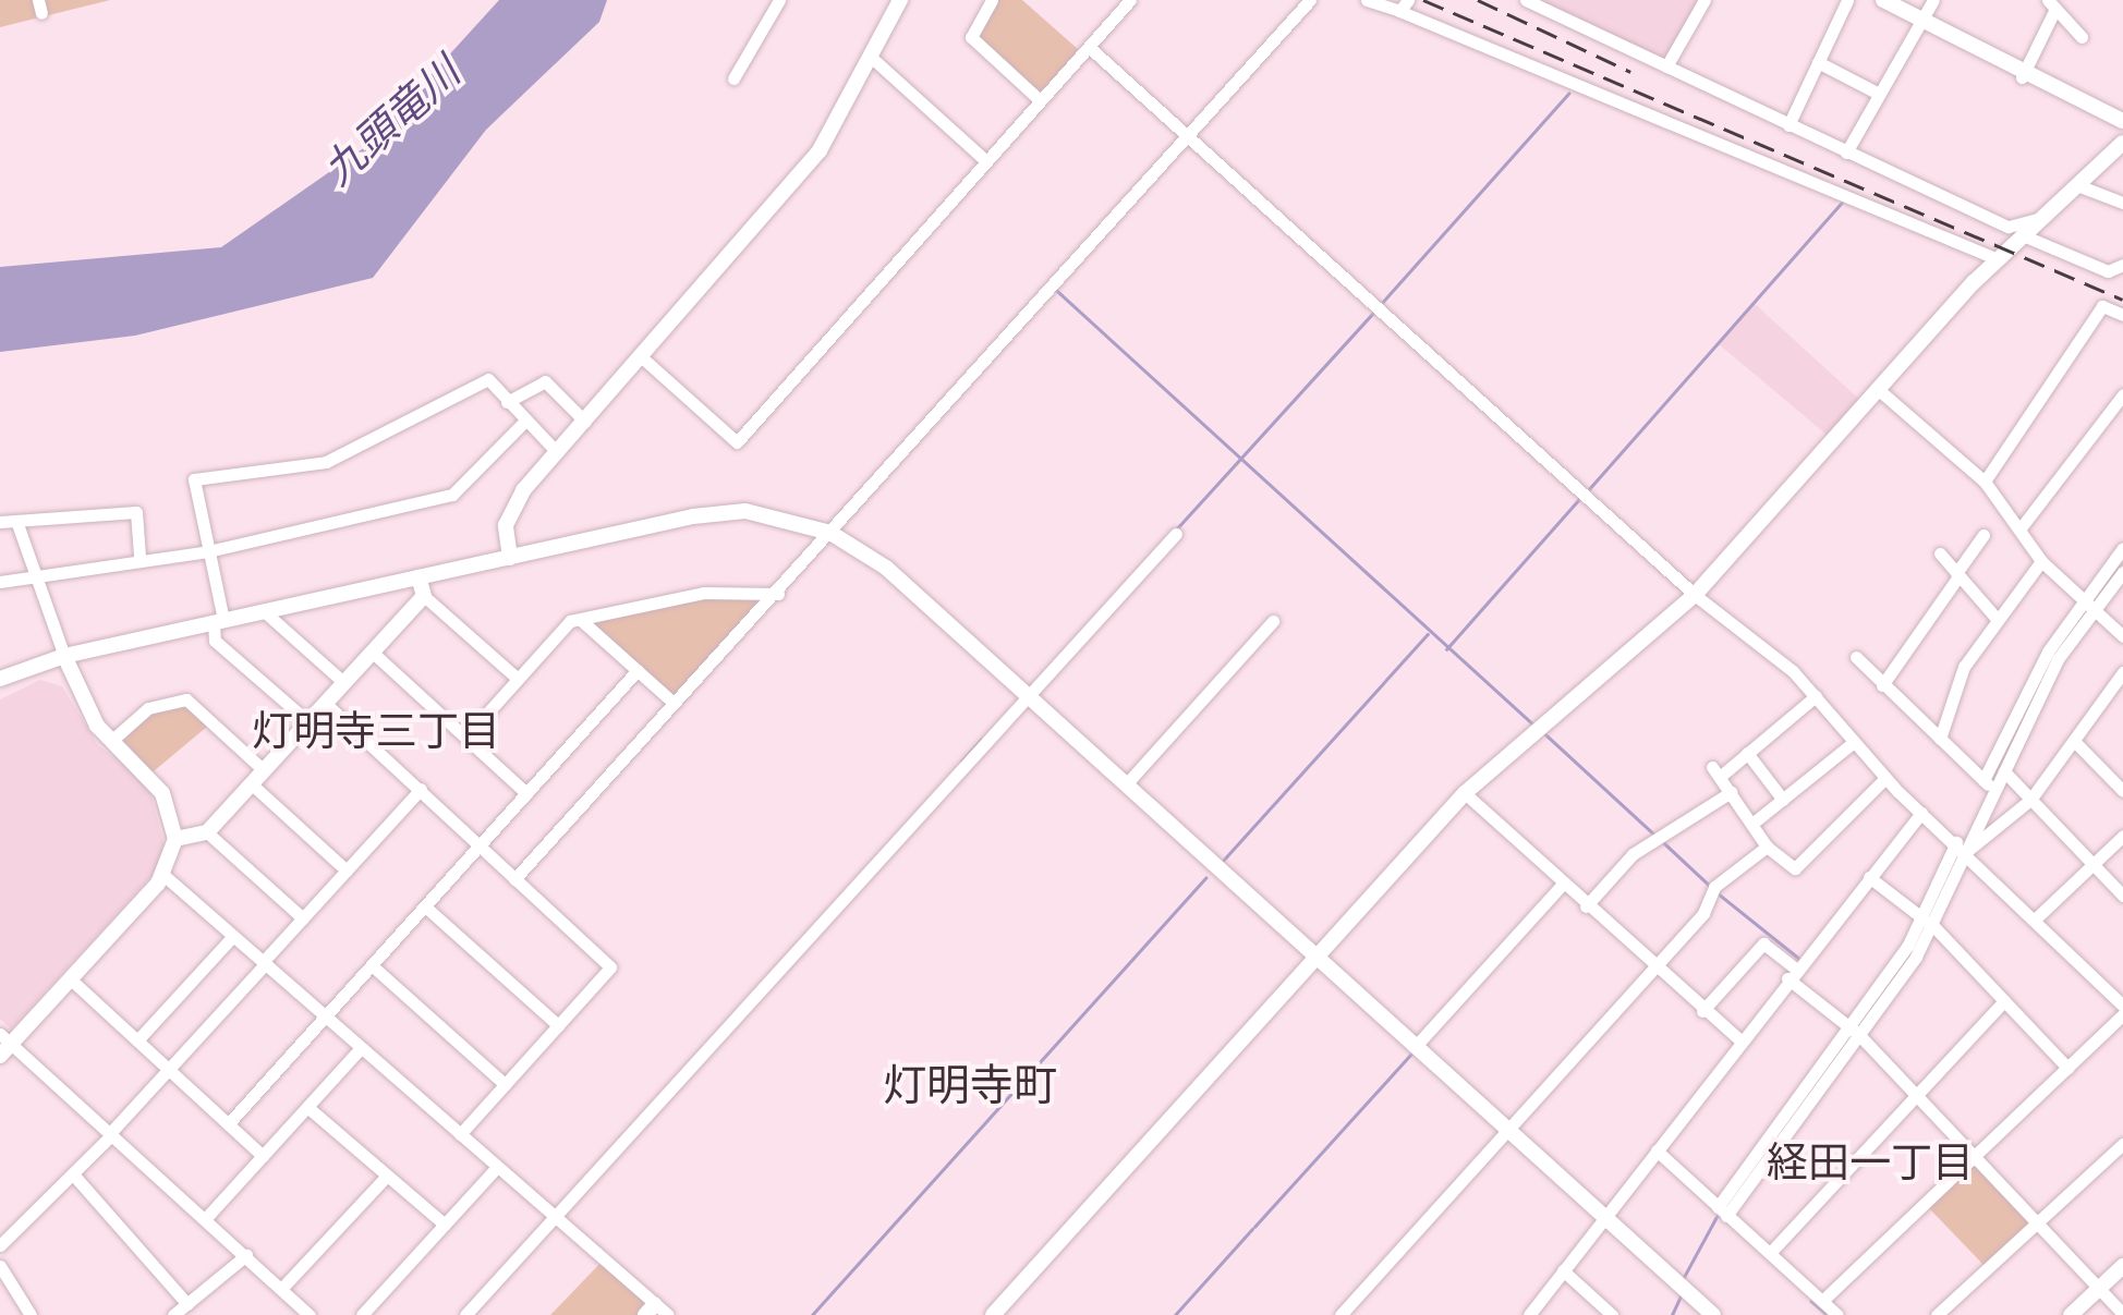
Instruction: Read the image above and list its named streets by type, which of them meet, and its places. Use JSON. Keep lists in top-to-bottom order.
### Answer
{
  "districts": ["灯明寺三丁目", "灯明寺町", "経田一丁目"],
  "water": ["九頭竜川"]
}
